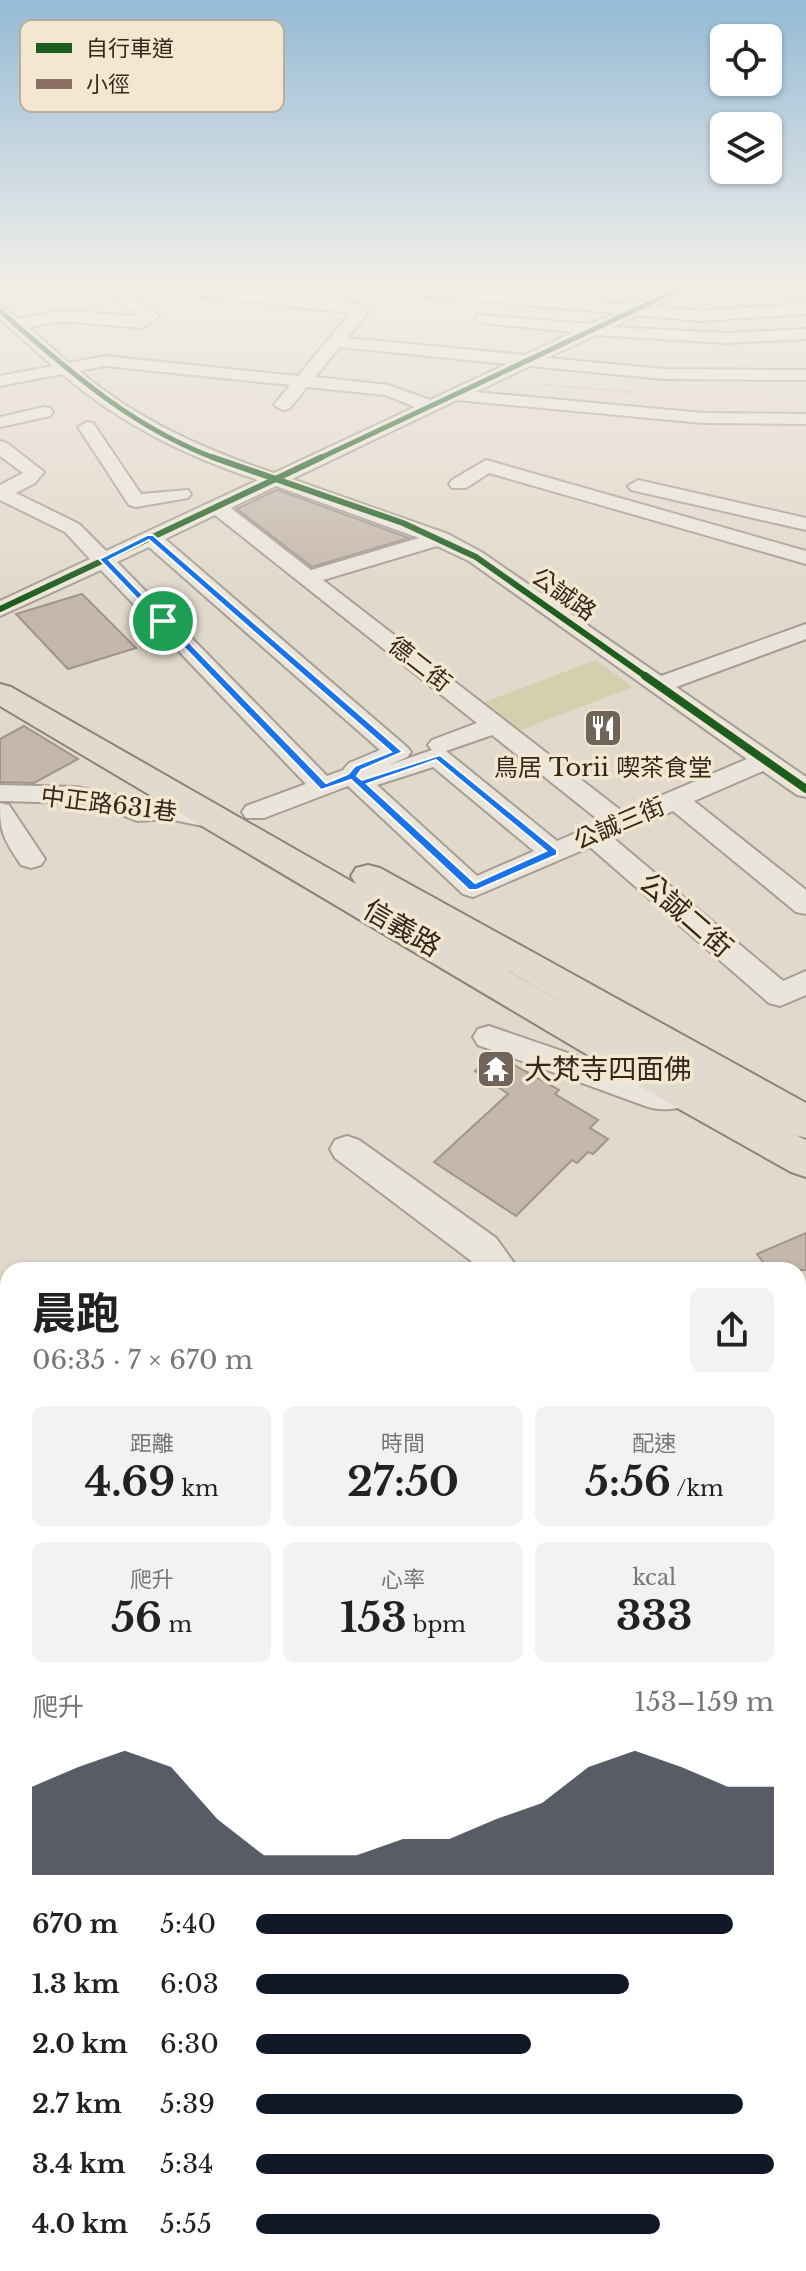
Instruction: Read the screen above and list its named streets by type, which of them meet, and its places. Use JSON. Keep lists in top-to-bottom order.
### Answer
{
  "streets": {
    "main road": ["信義路"],
    "street": [
      "公誠路",
      "德二街",
      "中正路631巷",
      "公誠三街",
      "公誠二街"
    ]
  },
  "crossings": [
    ["公誠路", "公誠三街"],
    ["德二街", "公誠三街"],
    ["中正路631巷", "信義路"],
    ["公誠三街", "公誠二街"]
  ],
  "places": {
    "restaurant": ["鳥居 Torii 喫茶食堂"],
    "temple": ["大梵寺四面佛"]
  },
  "legend": ["自行車道", "小徑"],
  "page": {
    "heading": ["晨跑", "06:35 · 7 × 670 m"],
    "stats": [
      ["距離", "4.69 km"],
      ["時間", "27:50"],
      ["配速", "5:56 /km"],
      ["爬升", "56 m"],
      ["心率", "153 bpm"],
      ["kcal", "333"]
    ],
    "chart": ["爬升", "153–159 m"],
    "list": [
      {
        "name": "670 m",
        "note": "5:40"
      },
      {
        "name": "1.3 km",
        "note": "6:03"
      },
      {
        "name": "2.0 km",
        "note": "6:30"
      },
      {
        "name": "2.7 km",
        "note": "5:39"
      },
      {
        "name": "3.4 km",
        "note": "5:34"
      },
      {
        "name": "4.0 km",
        "note": "5:55"
      }
    ]
  }
}
